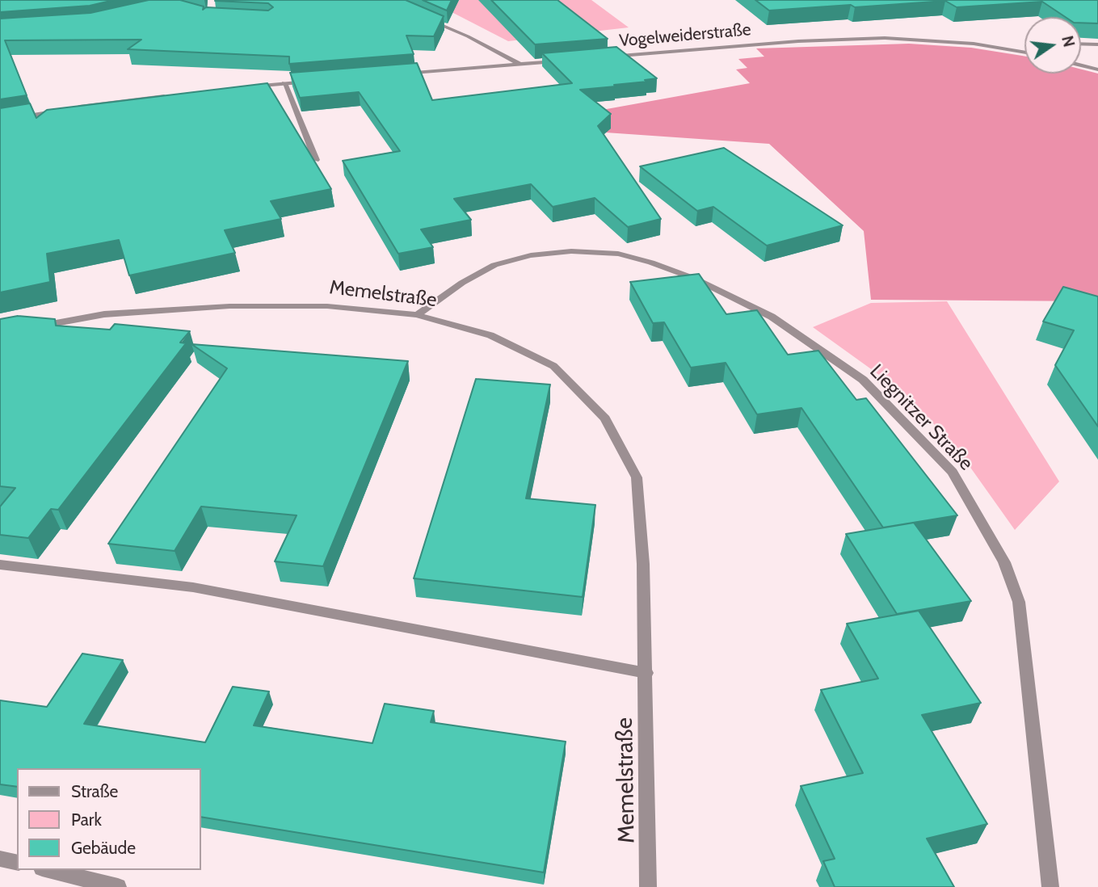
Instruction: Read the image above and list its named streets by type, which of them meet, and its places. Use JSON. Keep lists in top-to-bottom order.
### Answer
{
  "streets": {
    "street": ["Vogelweiderstraße", "Memelstraße", "Liegnitzer Straße"]
  },
  "crossings": [
    ["Memelstraße", "Liegnitzer Straße"]
  ],
  "legend": ["Straße", "Park", "Gebäude"],
  "north": "right"
}
